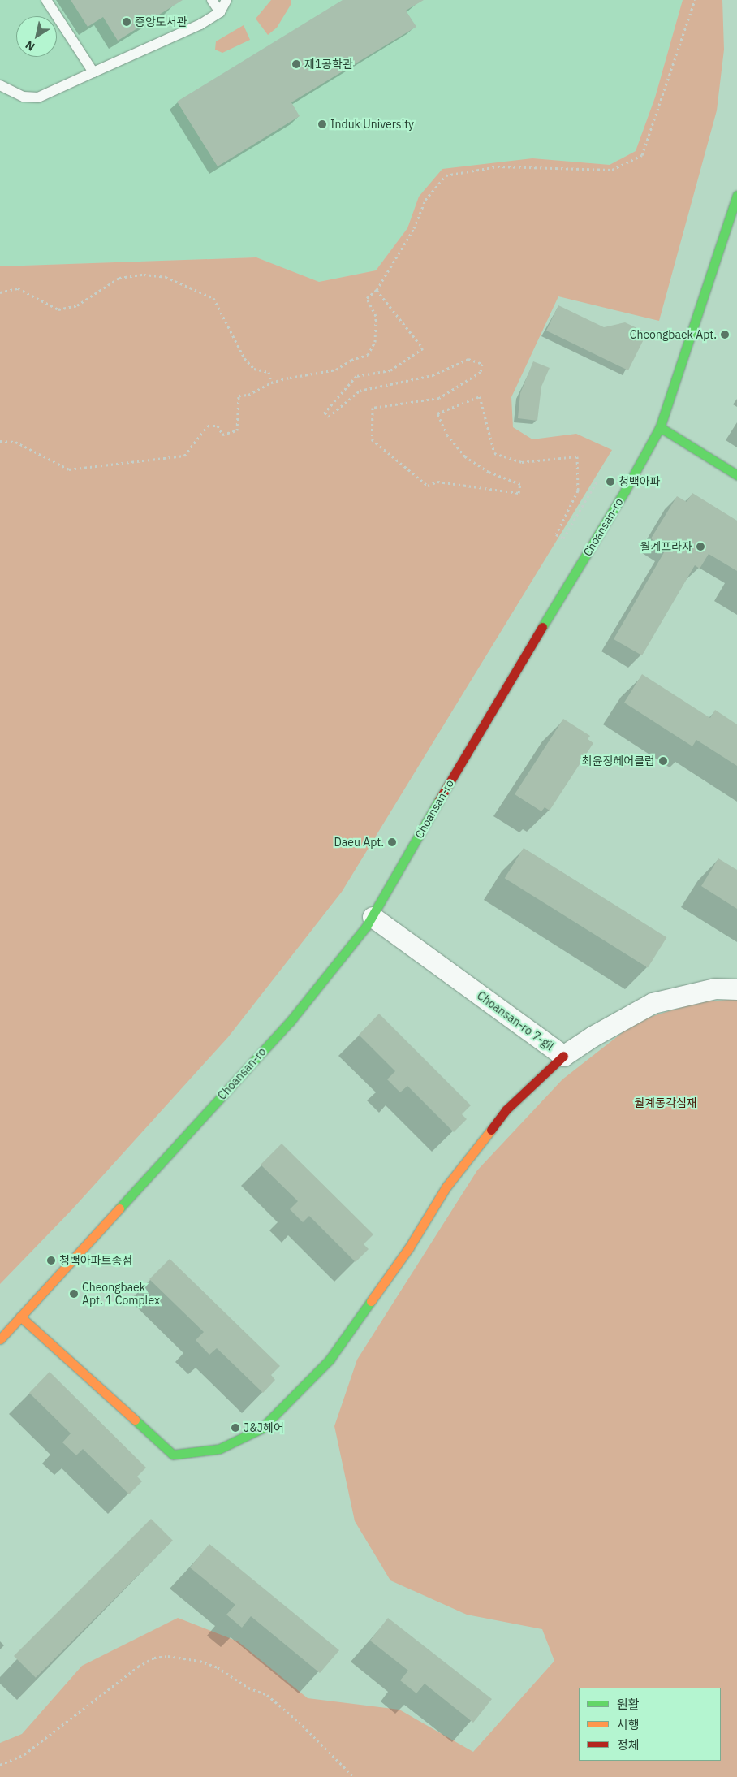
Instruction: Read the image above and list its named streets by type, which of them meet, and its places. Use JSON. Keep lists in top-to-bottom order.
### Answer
{
  "streets": {
    "street": ["Choansan-ro", "Choansan-ro 7-gil"]
  },
  "crossings": [
    ["Choansan-ro", "Choansan-ro 7-gil"]
  ],
  "parks": ["월계동각심재"],
  "places": [
    "중앙도서관",
    "제1공학관",
    "Induk University",
    "Cheongbaek Apt.",
    "청백아파",
    "월계프라자",
    "최윤정헤어클럽",
    "Daeu Apt.",
    "청백아파트종점",
    "Cheongbaek Apt. 1 Complex",
    "J&J헤어"
  ],
  "legend": ["원활", "서행", "정체"],
  "north": "bottom left"
}
